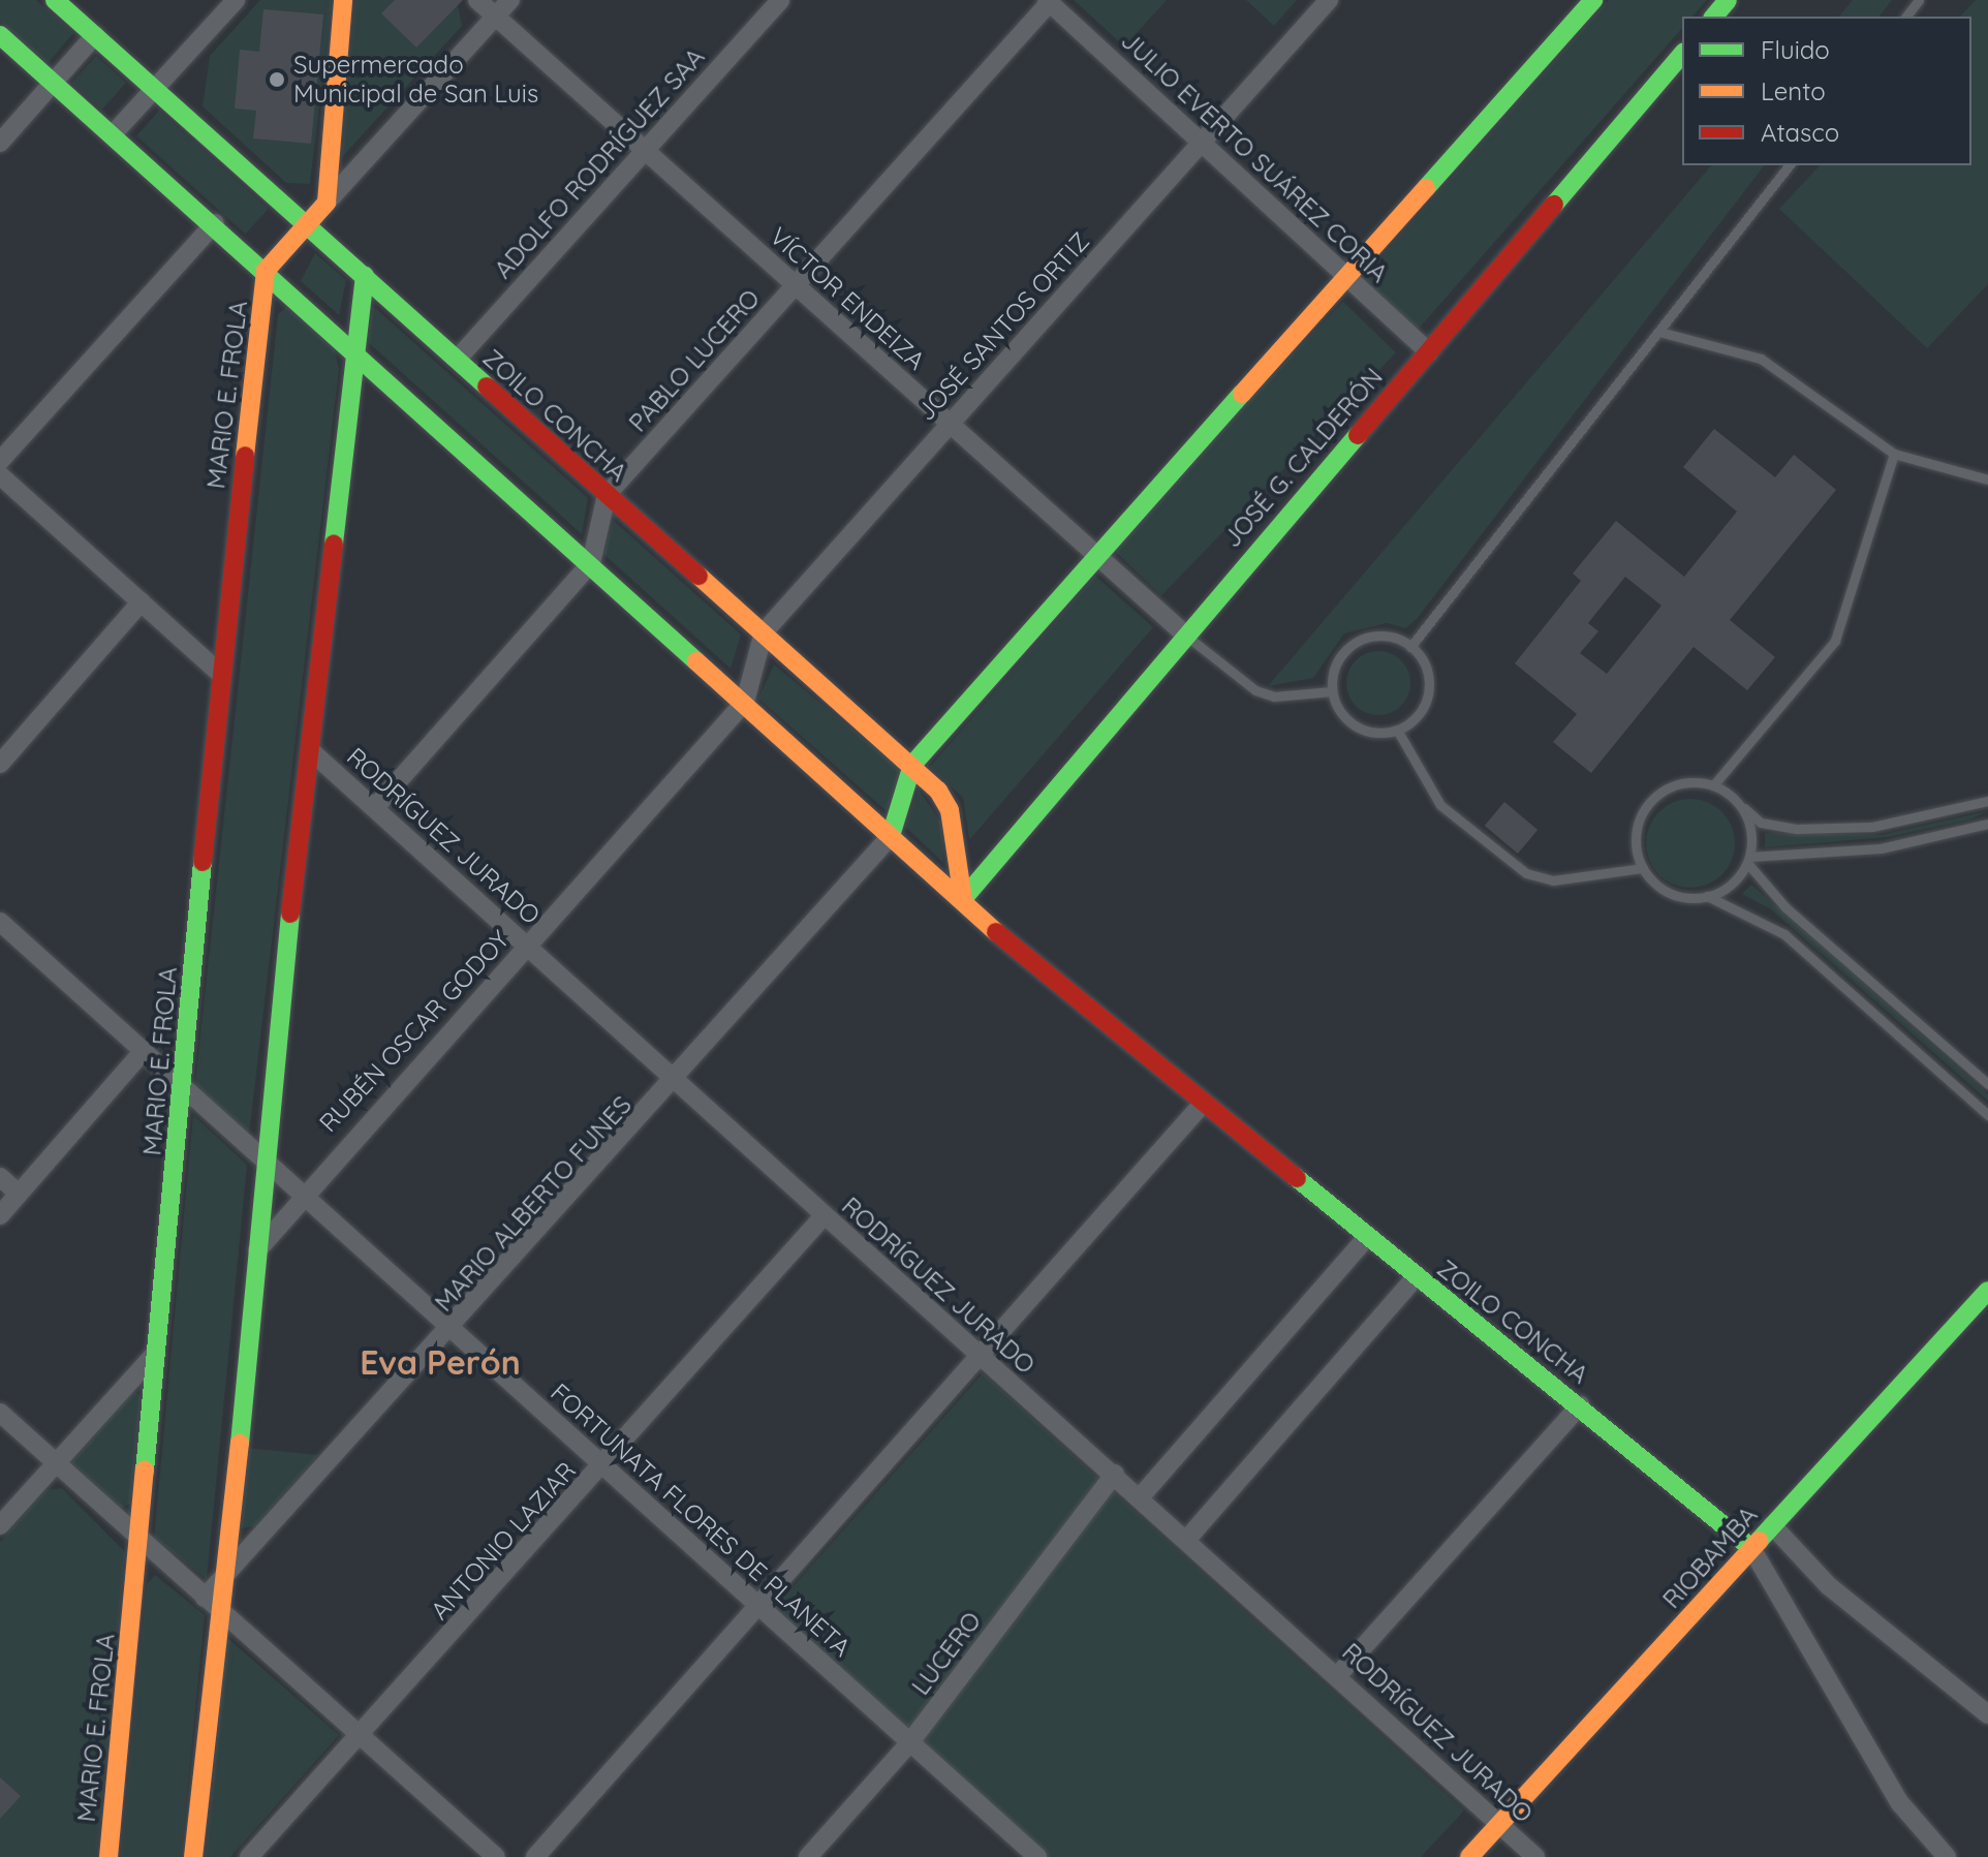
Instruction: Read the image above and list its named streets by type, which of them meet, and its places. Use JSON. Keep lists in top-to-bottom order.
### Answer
{
  "streets": {
    "street": [
      "JULIO EVERTO SUÁREZ CORIA",
      "ADOLFO RODRÍGUEZ SAA",
      "VÍCTOR ENDEIZA",
      "JOSÉ SANTOS ORTIZ",
      "PABLO LUCERO",
      "MARIO E. FROLA",
      "ZOILO CONCHA",
      "JOSÉ G. CALDERÓN",
      "RODRÍGUEZ JURADO",
      "RUBÉN OSCAR GODOY",
      "MARIO ALBERTO FUNES",
      "FORTUNATA FLORES DE PLANETA",
      "ANTONIO LAZIAR",
      "RIOBAMBA",
      "LUCERO"
    ]
  },
  "crossings": [
    ["JULIO EVERTO SUÁREZ CORIA", "JOSÉ SANTOS ORTIZ"],
    ["JULIO EVERTO SUÁREZ CORIA", "PABLO LUCERO"],
    ["JULIO EVERTO SUÁREZ CORIA", "JOSÉ G. CALDERÓN"],
    ["ADOLFO RODRÍGUEZ SAA", "VÍCTOR ENDEIZA"],
    ["ADOLFO RODRÍGUEZ SAA", "ZOILO CONCHA"],
    ["VÍCTOR ENDEIZA", "JOSÉ SANTOS ORTIZ"],
    ["VÍCTOR ENDEIZA", "PABLO LUCERO"],
    ["VÍCTOR ENDEIZA", "JOSÉ G. CALDERÓN"],
    ["JOSÉ SANTOS ORTIZ", "ZOILO CONCHA"],
    ["JOSÉ SANTOS ORTIZ", "RUBÉN OSCAR GODOY"],
    ["PABLO LUCERO", "ZOILO CONCHA"],
    ["PABLO LUCERO", "RODRÍGUEZ JURADO"],
    ["MARIO E. FROLA", "ZOILO CONCHA"],
    ["MARIO E. FROLA", "FORTUNATA FLORES DE PLANETA"],
    ["ZOILO CONCHA", "JOSÉ G. CALDERÓN"],
    ["ZOILO CONCHA", "RUBÉN OSCAR GODOY"],
    ["ZOILO CONCHA", "MARIO ALBERTO FUNES"],
    ["ZOILO CONCHA", "RIOBAMBA"],
    ["RODRÍGUEZ JURADO", "RUBÉN OSCAR GODOY"],
    ["RODRÍGUEZ JURADO", "MARIO ALBERTO FUNES"],
    ["RODRÍGUEZ JURADO", "ANTONIO LAZIAR"],
    ["RODRÍGUEZ JURADO", "RIOBAMBA"],
    ["RODRÍGUEZ JURADO", "LUCERO"],
    ["RUBÉN OSCAR GODOY", "FORTUNATA FLORES DE PLANETA"],
    ["MARIO ALBERTO FUNES", "FORTUNATA FLORES DE PLANETA"],
    ["FORTUNATA FLORES DE PLANETA", "ANTONIO LAZIAR"],
    ["FORTUNATA FLORES DE PLANETA", "LUCERO"]
  ],
  "districts": ["Eva Perón"],
  "places": ["Supermercado Municipal de San Luis"],
  "legend": ["Fluido", "Lento", "Atasco"]
}
